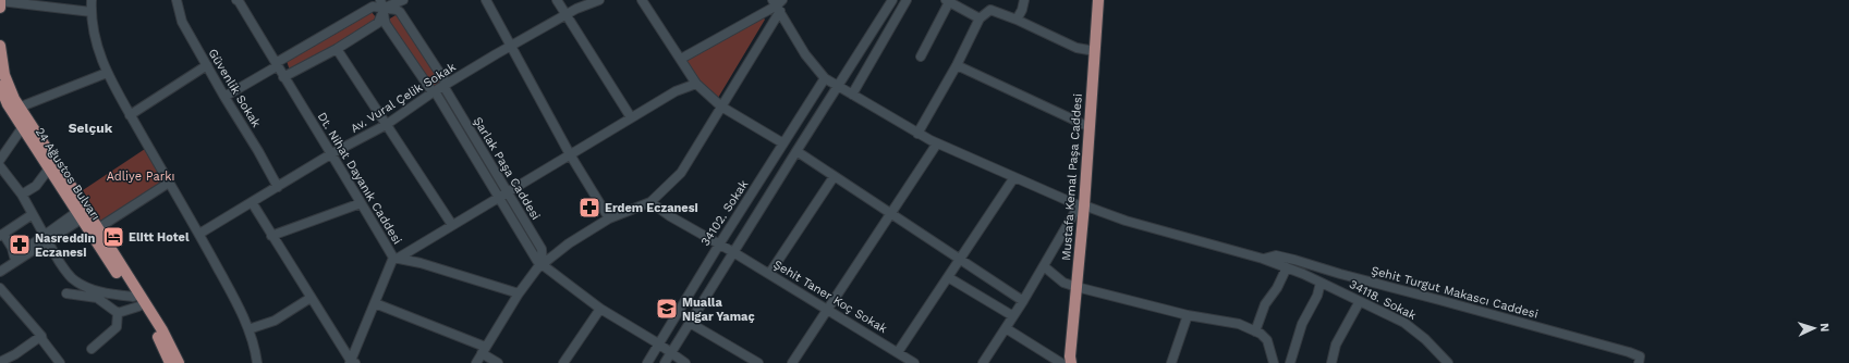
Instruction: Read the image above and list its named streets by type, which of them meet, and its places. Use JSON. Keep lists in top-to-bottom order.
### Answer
{
  "streets": {
    "main road": ["24 Ağustos Bulvarı", "Mustafa Kemal Paşa Caddesi"],
    "street": [
      "Güvenlik Sokak",
      "Av. Vural Çelik Sokak",
      "Şarlak Paşa Caddesi",
      "Dt. Nihat Dayanık Caddesi",
      "34102. Sokak",
      "Şehit Turgut Makascı Caddesi",
      "Şehit Taner Koç Sokak",
      "34118. Sokak"
    ]
  },
  "crossings": [
    ["Güvenlik Sokak", "Av. Vural Çelik Sokak"],
    ["Av. Vural Çelik Sokak", "Şarlak Paşa Caddesi"],
    ["Av. Vural Çelik Sokak", "Dt. Nihat Dayanık Caddesi"],
    ["Şarlak Paşa Caddesi", "34102. Sokak"],
    ["Mustafa Kemal Paşa Caddesi", "Şehit Turgut Makascı Caddesi"],
    ["34102. Sokak", "Şehit Turgut Makascı Caddesi"],
    ["34102. Sokak", "Şehit Taner Koç Sokak"],
    ["Şehit Turgut Makascı Caddesi", "34118. Sokak"]
  ],
  "districts": ["Selçuk"],
  "parks": ["Adliye Parkı"],
  "places": {
    "pharmacy": ["Erdem Eczanesi", "Nasreddin Eczanesi"],
    "hotel": ["Elitt Hotel"],
    "school or university": ["Mualla Nigar Yamaç"]
  },
  "north": "right"
}
